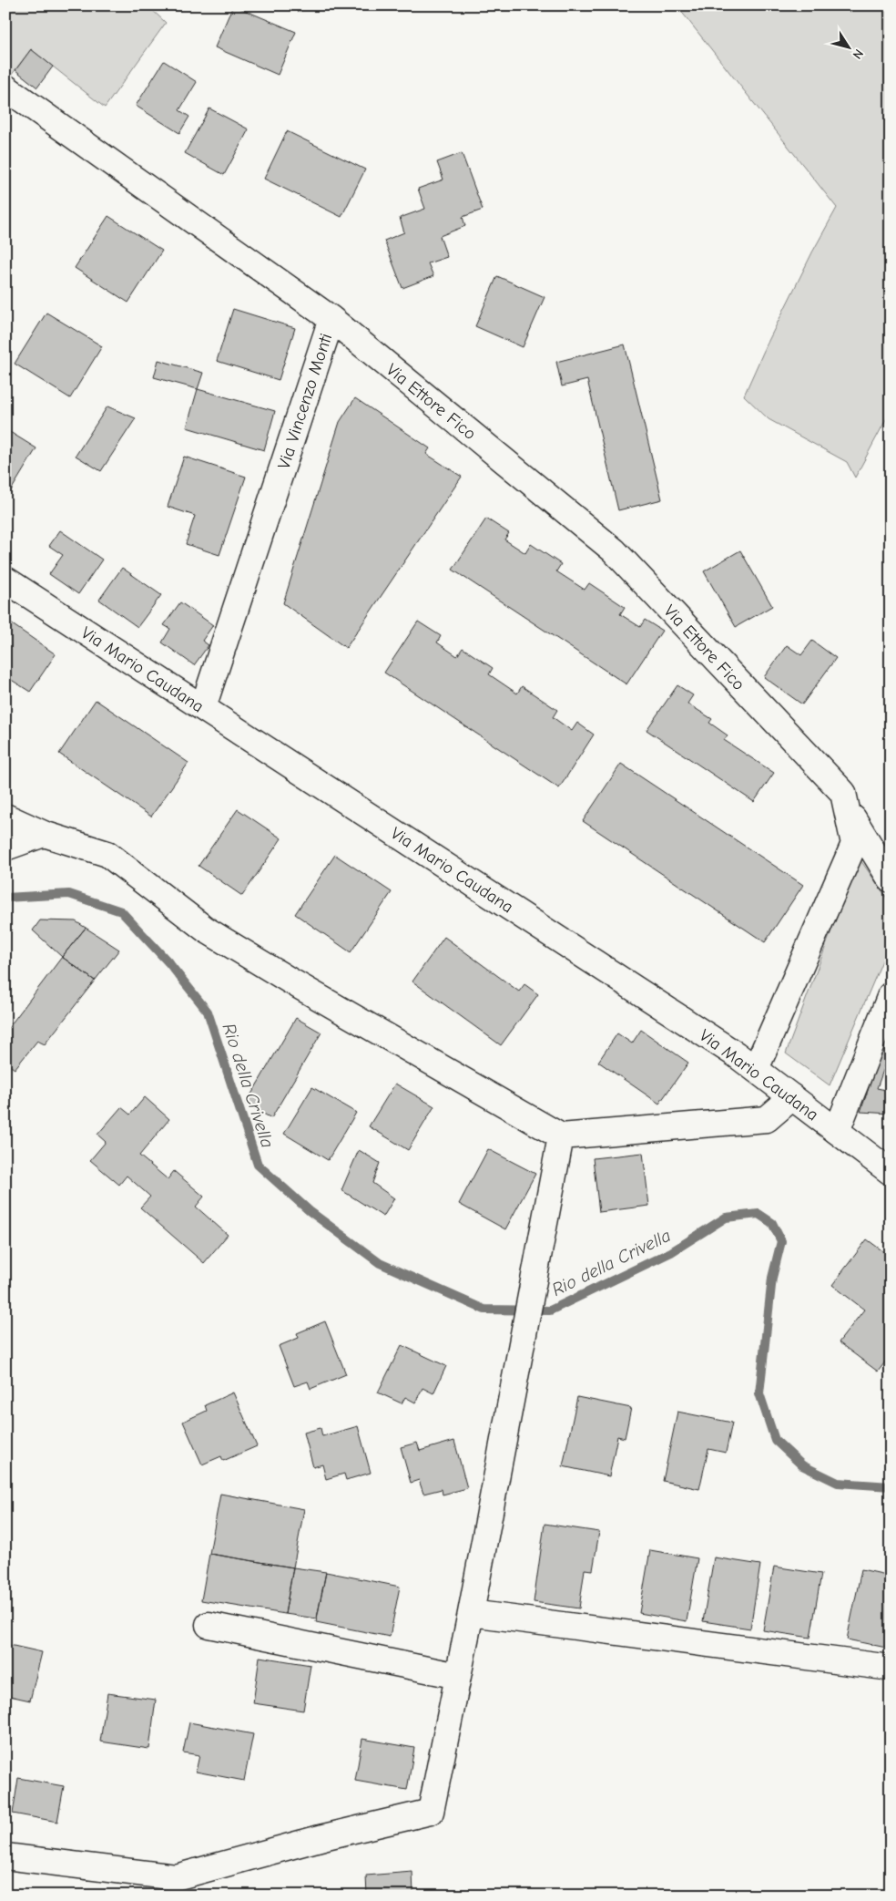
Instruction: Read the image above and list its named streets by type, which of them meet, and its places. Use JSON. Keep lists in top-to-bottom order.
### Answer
{
  "streets": {
    "street": ["Via Vincenzo Monti", "Via Ettore Fico", "Via Mario Caudana"]
  },
  "crossings": [
    ["Via Vincenzo Monti", "Via Ettore Fico"],
    ["Via Vincenzo Monti", "Via Mario Caudana"],
    ["Via Ettore Fico", "Via Mario Caudana"]
  ],
  "water": ["Rio della Crivella"],
  "north": "bottom right"
}
